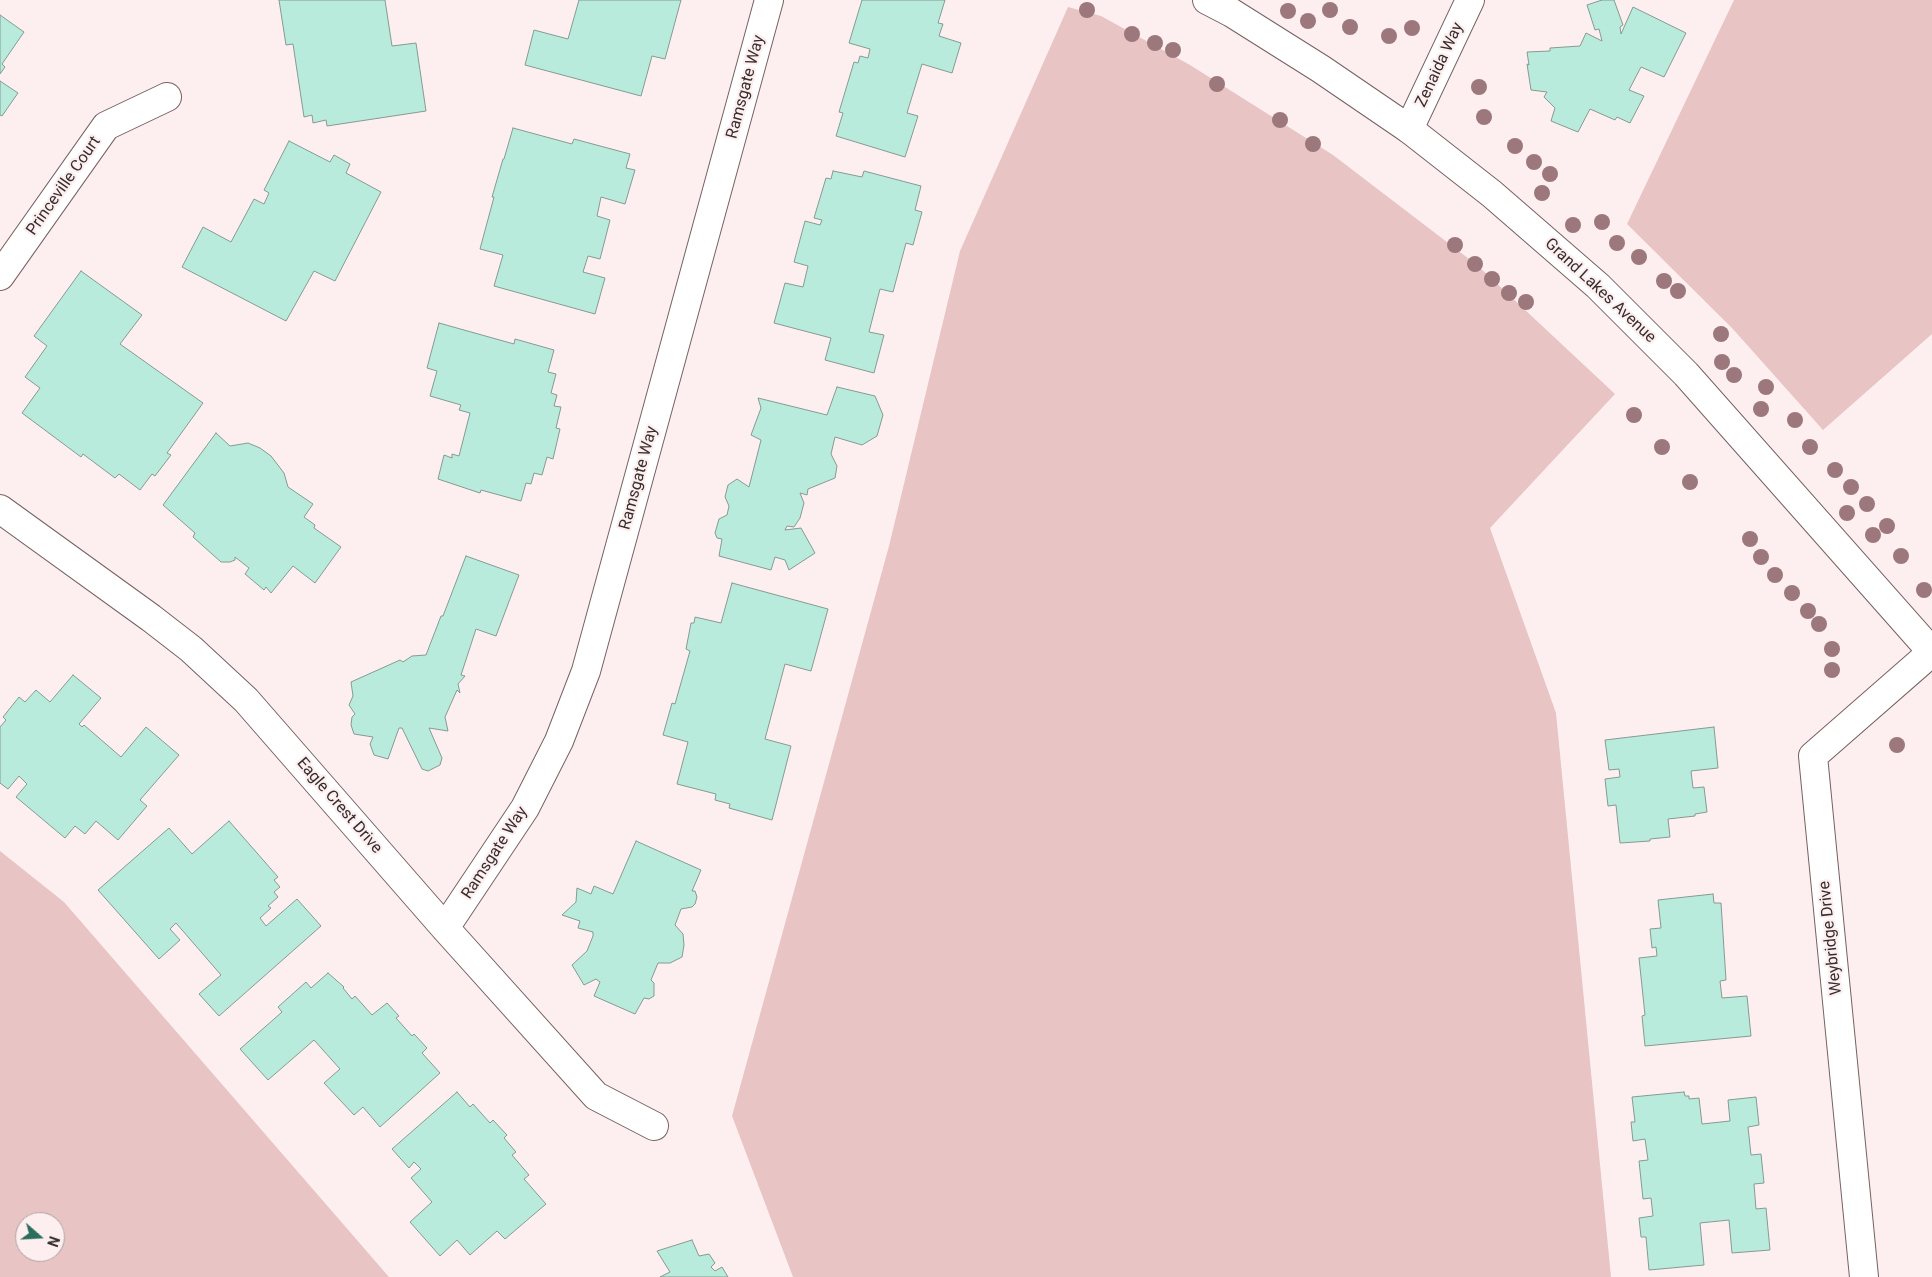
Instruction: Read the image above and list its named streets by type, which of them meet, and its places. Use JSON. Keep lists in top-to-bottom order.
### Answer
{
  "streets": {
    "street": [
      "Zenaida Way",
      "Ramsgate Way",
      "Princeville Court",
      "Grand Lakes Avenue",
      "Eagle Crest Drive",
      "Weybridge Drive"
    ]
  },
  "crossings": [
    ["Zenaida Way", "Grand Lakes Avenue"],
    ["Ramsgate Way", "Eagle Crest Drive"],
    ["Grand Lakes Avenue", "Weybridge Drive"]
  ],
  "north": "right"
}
